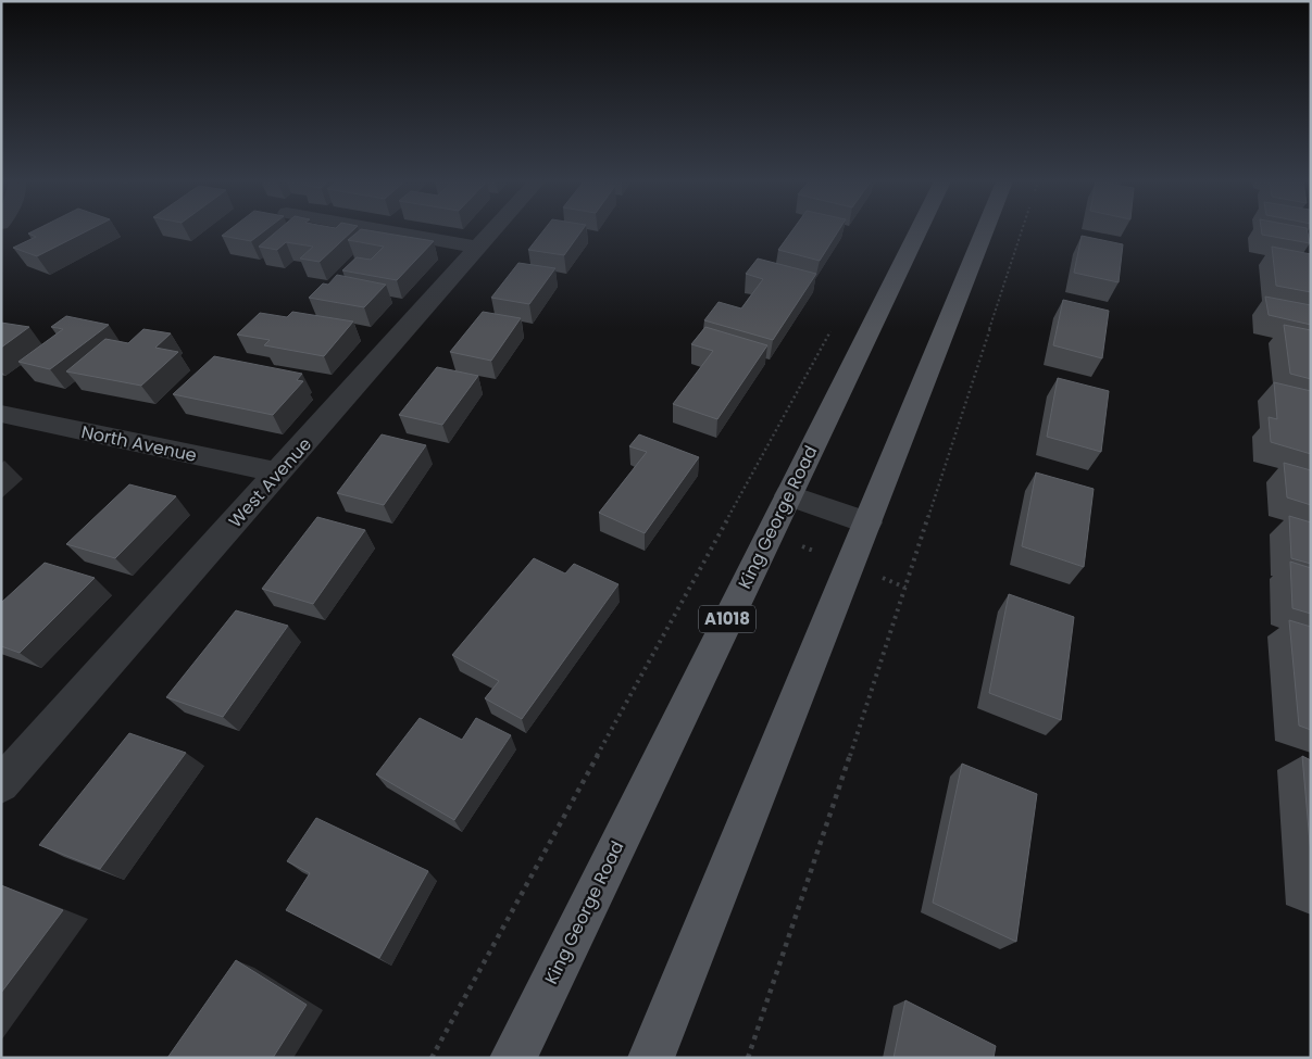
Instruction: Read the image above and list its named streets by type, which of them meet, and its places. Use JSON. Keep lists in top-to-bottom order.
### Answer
{
  "streets": {
    "main road": ["King George Road", "A1018"],
    "street": ["North Avenue", "West Avenue"]
  },
  "crossings": [
    ["North Avenue", "West Avenue"]
  ]
}
